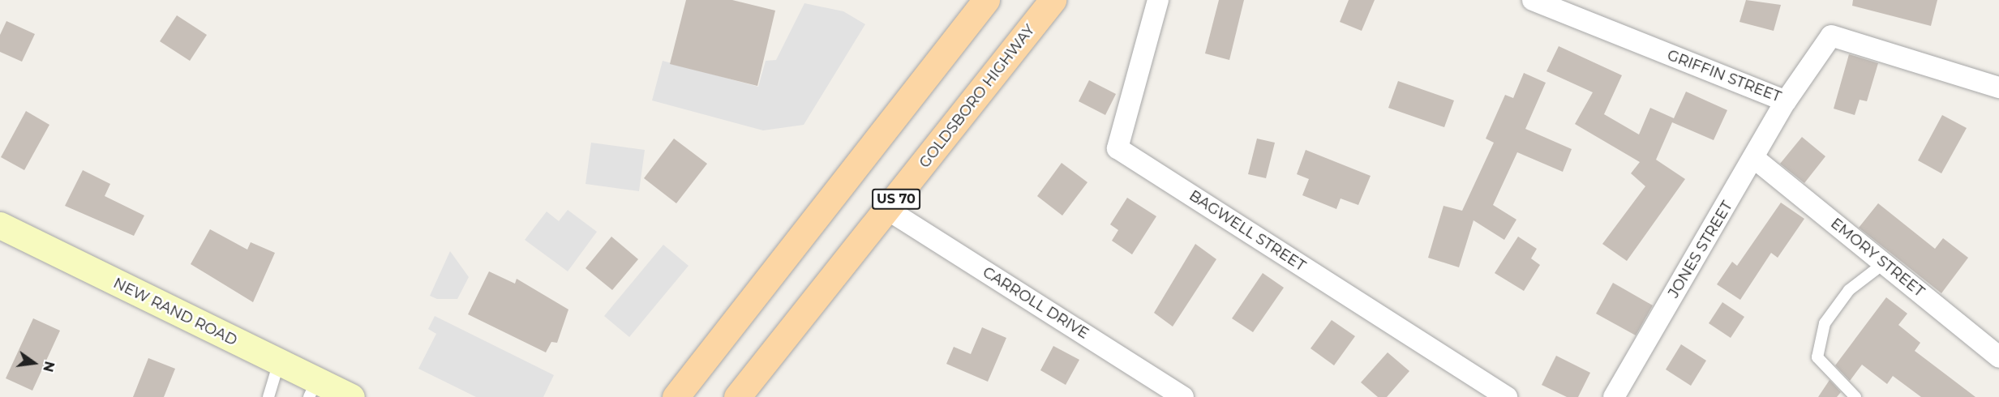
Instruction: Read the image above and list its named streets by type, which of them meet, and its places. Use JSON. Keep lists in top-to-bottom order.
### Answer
{
  "streets": {
    "main road": ["GOLDSBORO HIGHWAY", "US 70"],
    "street": [
      "GRIFFIN STREET",
      "BAGWELL STREET",
      "JONES STREET",
      "EMORY STREET",
      "CARROLL DRIVE",
      "NEW RAND ROAD"
    ]
  },
  "crossings": [
    ["GRIFFIN STREET", "JONES STREET"],
    ["GOLDSBORO HIGHWAY", "CARROLL DRIVE"],
    ["JONES STREET", "EMORY STREET"]
  ],
  "north": "right"
}
